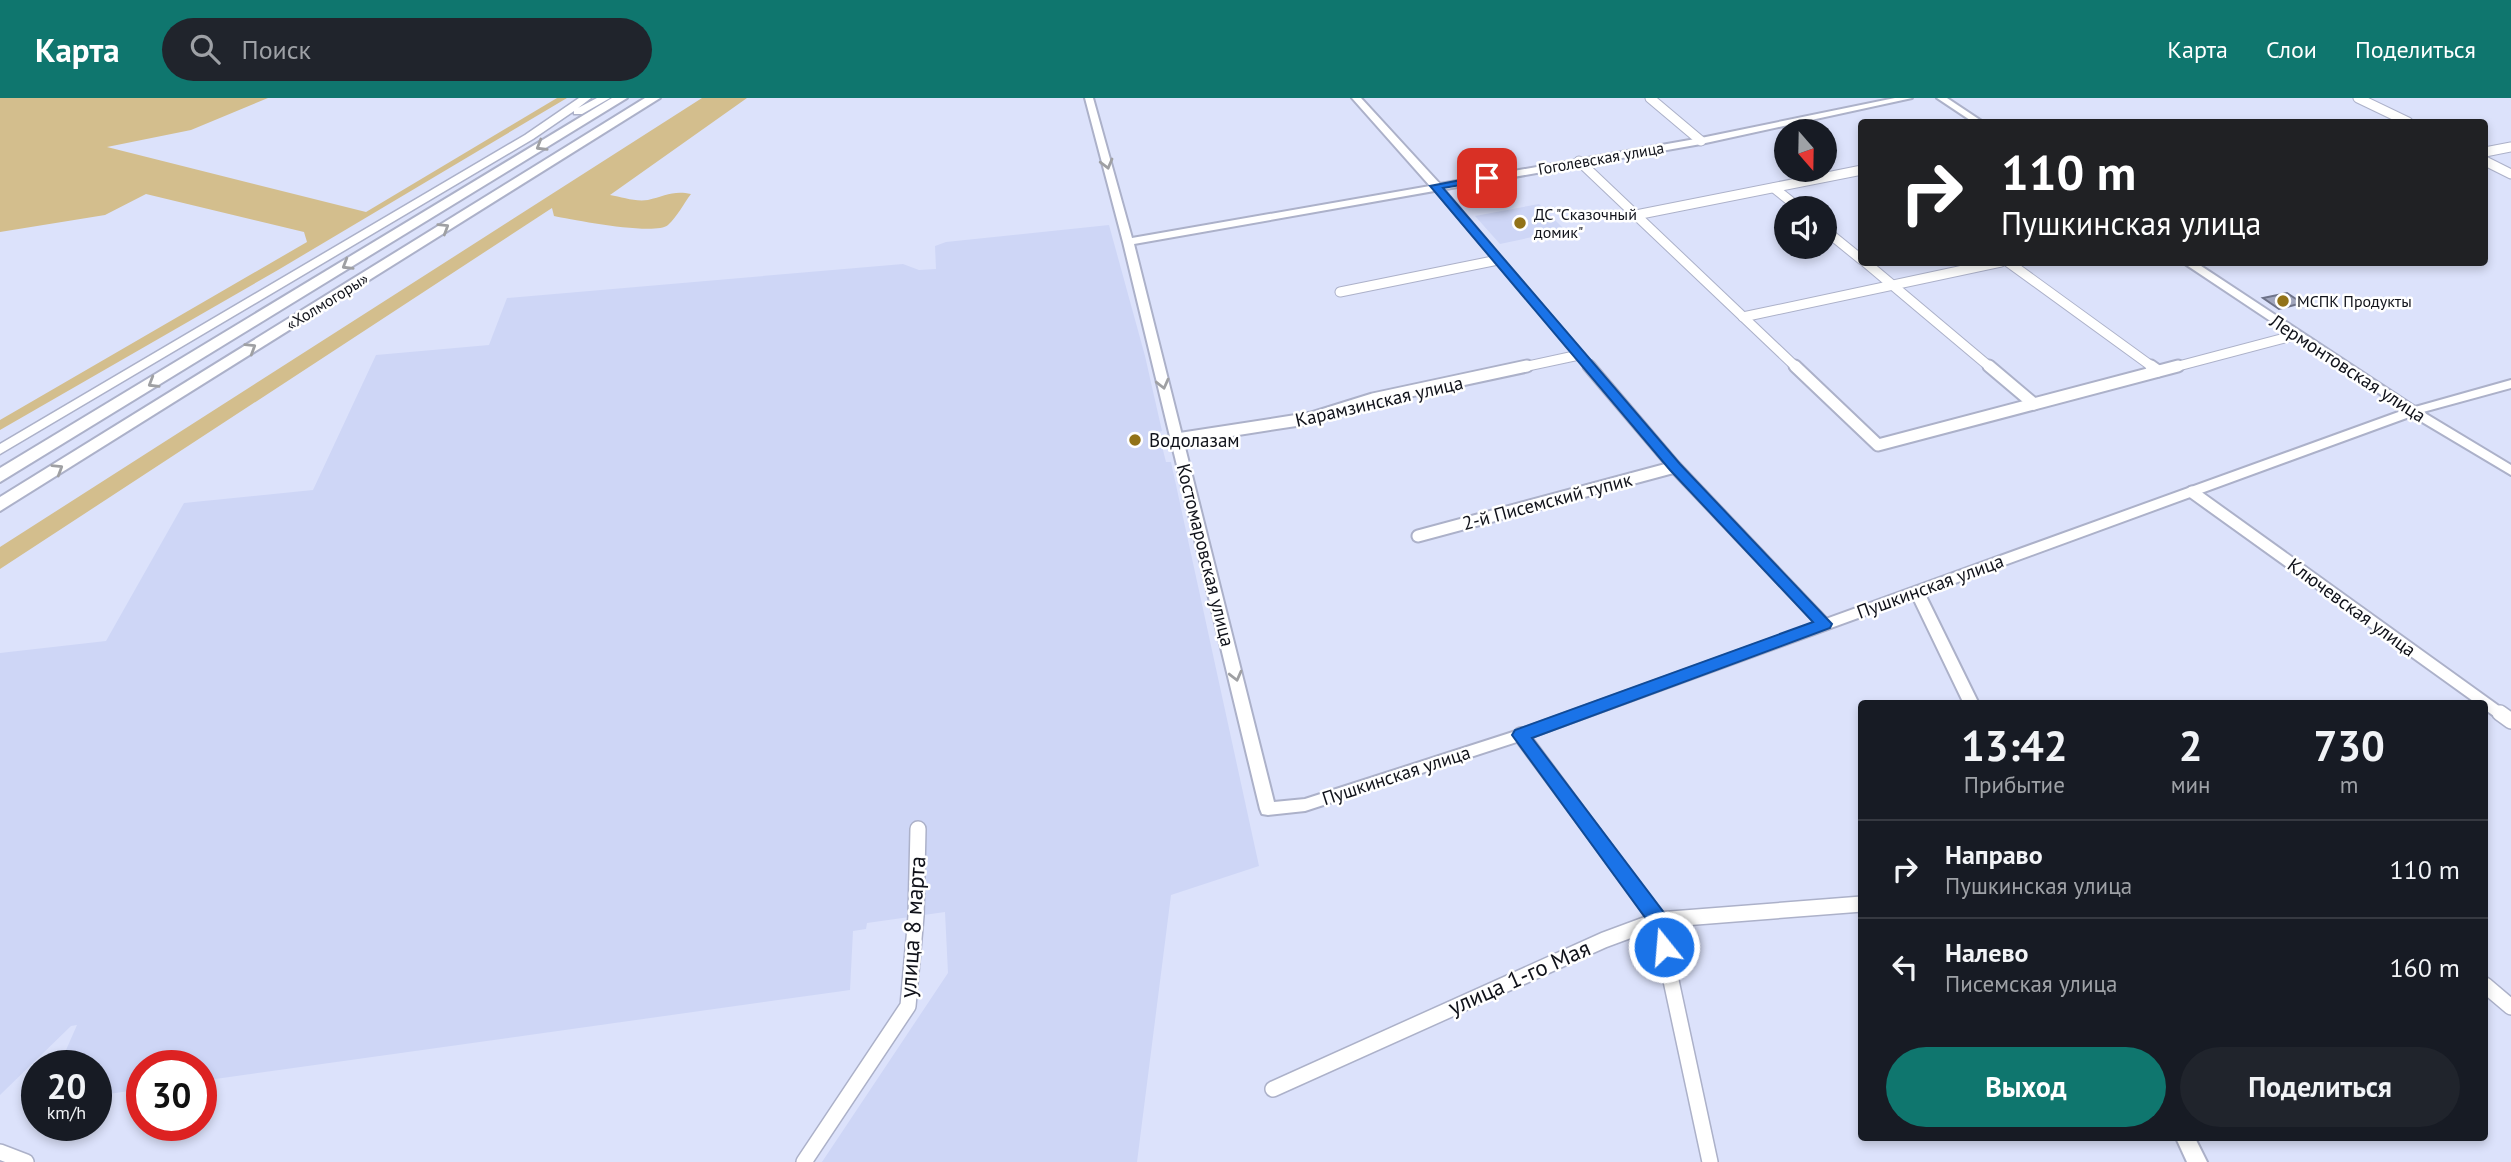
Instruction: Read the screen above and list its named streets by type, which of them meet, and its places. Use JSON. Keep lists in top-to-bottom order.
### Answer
{
  "streets": {
    "highway": ["«Холмогоры»"],
    "street": [
      "Гоголевская улица",
      "Лермонтовская улица",
      "Карамзинская улица",
      "2-й Писемский тупик",
      "Костомаровская улица",
      "Пушкинская улица",
      "Ключевская улица",
      "улица 8 марта",
      "улица 1-го Мая"
    ]
  },
  "crossings": [
    ["Гоголевская улица", "Костомаровская улица"],
    ["Лермонтовская улица", "Пушкинская улица"],
    ["Карамзинская улица", "Костомаровская улица"],
    ["Костомаровская улица", "Пушкинская улица"],
    ["Пушкинская улица", "Ключевская улица"]
  ],
  "one_way": ["Костомаровская улица"],
  "places": ["ДС \"Сказочный домик\"", "МСПК Продукты", "Водолазам"],
  "north": "bottom",
  "page": {
    "header": "Карта",
    "search": "Поиск",
    "nav": ["Карта", "Слои", "Поделиться"],
    "turn": ["110 m", "Пушкинская улица"],
    "eta": [
      "13:42",
      "Прибытие",
      "2",
      "мин",
      "730",
      "m"
    ],
    "list": [
      {
        "name": "Направо",
        "note": "Пушкинская улица",
        "value": "110 m"
      },
      {
        "name": "Налево",
        "note": "Писемская улица",
        "value": "160 m"
      }
    ],
    "buttons": ["Выход", "Поделиться"],
    "speed": "20 km/h",
    "limit": "30"
  }
}
